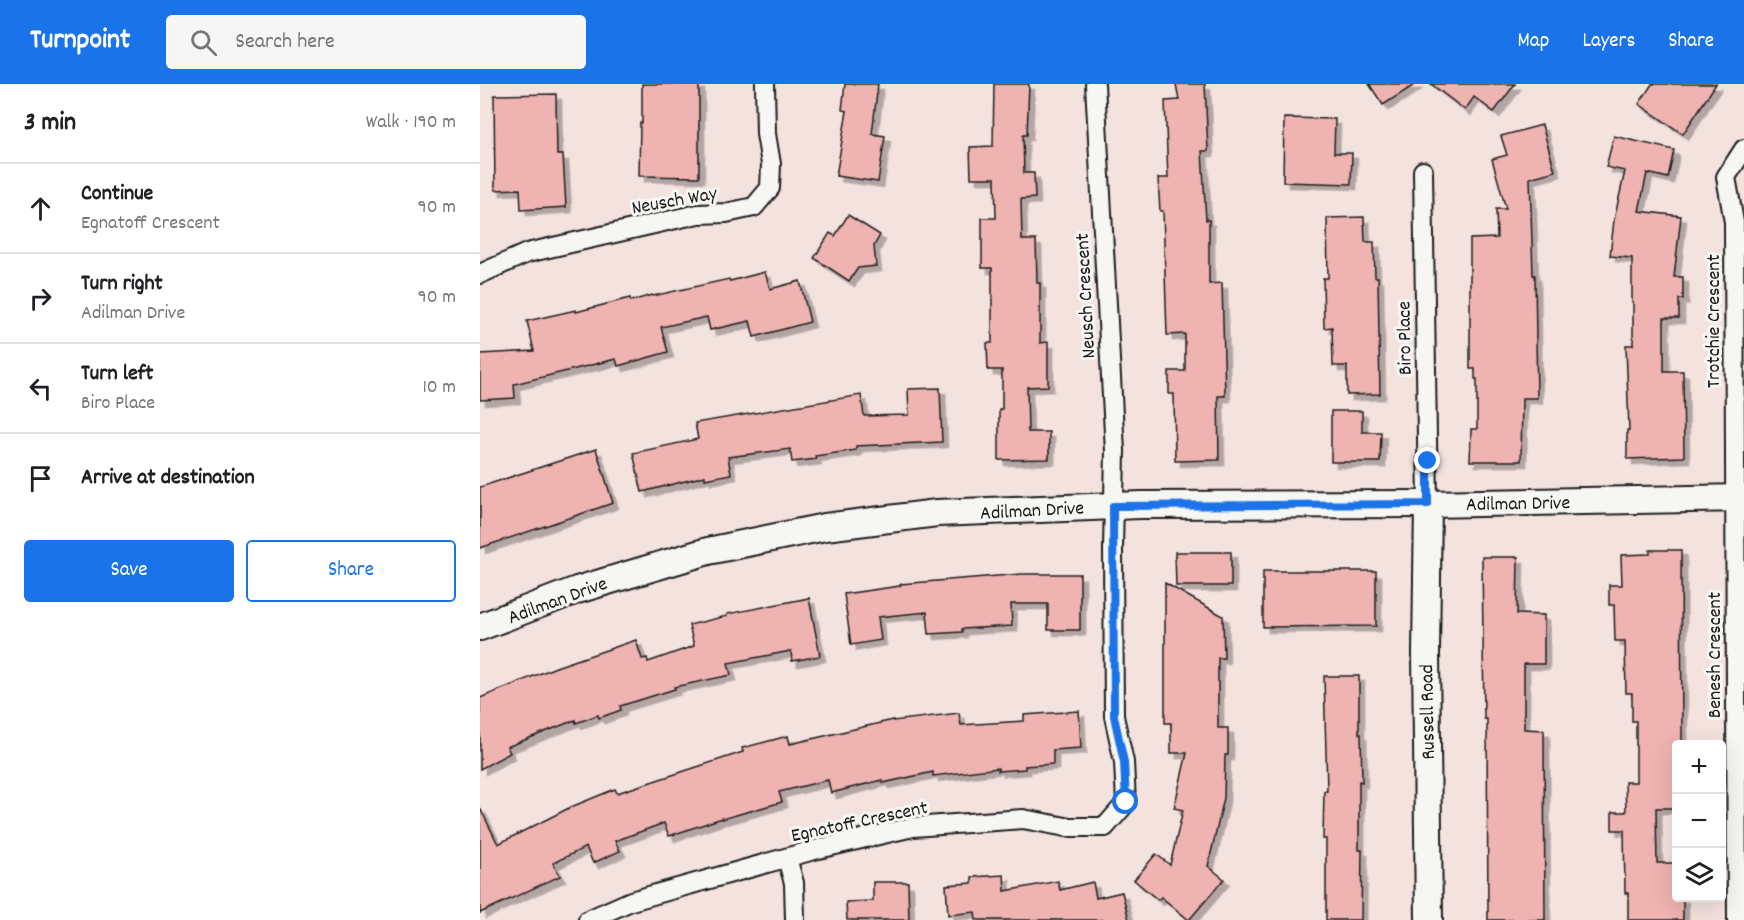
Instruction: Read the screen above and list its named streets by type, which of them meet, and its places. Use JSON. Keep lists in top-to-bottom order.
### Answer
{
  "streets": {
    "street": [
      "Neusch Way",
      "Neusch Crescent",
      "Trotchie Crescent",
      "Biro Place",
      "Adilman Drive",
      "Benesh Crescent",
      "Russell Road",
      "Egnatoff Crescent"
    ]
  },
  "crossings": [
    ["Neusch Crescent", "Adilman Drive"],
    ["Neusch Crescent", "Egnatoff Crescent"],
    ["Trotchie Crescent", "Adilman Drive"],
    ["Trotchie Crescent", "Benesh Crescent"],
    ["Biro Place", "Adilman Drive"],
    ["Biro Place", "Russell Road"],
    ["Adilman Drive", "Benesh Crescent"],
    ["Adilman Drive", "Russell Road"],
    ["Adilman Drive", "Egnatoff Crescent"]
  ],
  "page": {
    "header": "Turnpoint",
    "search": "Search here",
    "nav": ["Map", "Layers", "Share"],
    "heading": ["3 min", "Walk · 190 m"],
    "list": [
      ["Continue", "Egnatoff Crescent", "90 m"],
      ["Turn right", "Adilman Drive", "90 m"],
      ["Turn left", "Biro Place", "10 m"],
      "Arrive at destination"
    ],
    "buttons": ["Save", "Share"],
    "map_buttons": ["+", "−"]
  }
}
